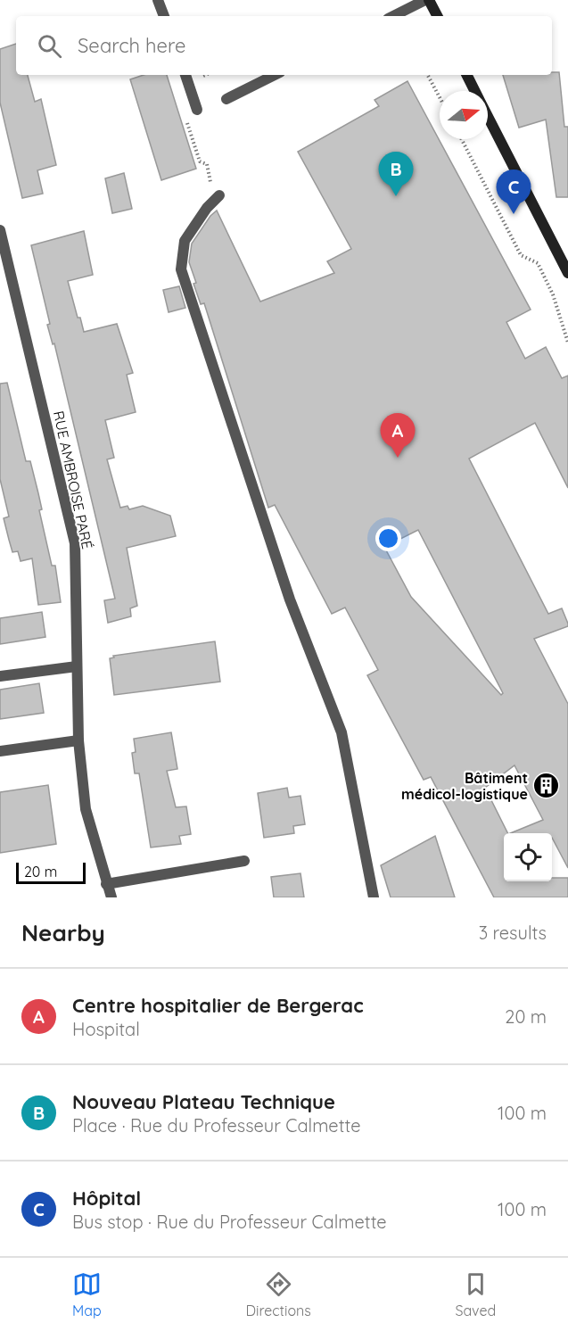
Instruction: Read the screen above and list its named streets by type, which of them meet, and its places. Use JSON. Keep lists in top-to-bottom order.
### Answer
{
  "streets": {
    "street": ["RUE AMBROISE PARÉ"]
  },
  "places": {
    "building": ["Bâtiment médicol-logistique"]
  },
  "scale_bar": "20 m",
  "north": "right",
  "page": {
    "search": "Search here",
    "pins": ["B", "C", "A"],
    "scale": "20 m",
    "heading": ["Nearby", "3 results"],
    "list": [
      {
        "mark": "A",
        "name": "Centre hospitalier de Bergerac",
        "note": "Hospital",
        "value": "20 m"
      },
      {
        "mark": "B",
        "name": "Nouveau Plateau Technique",
        "note": "Place · Rue du Professeur Calmette",
        "value": "100 m"
      },
      {
        "mark": "C",
        "name": "Hôpital",
        "note": "Bus stop · Rue du Professeur Calmette",
        "value": "100 m"
      }
    ],
    "nav": ["Map", "Directions", "Saved"]
  }
}
